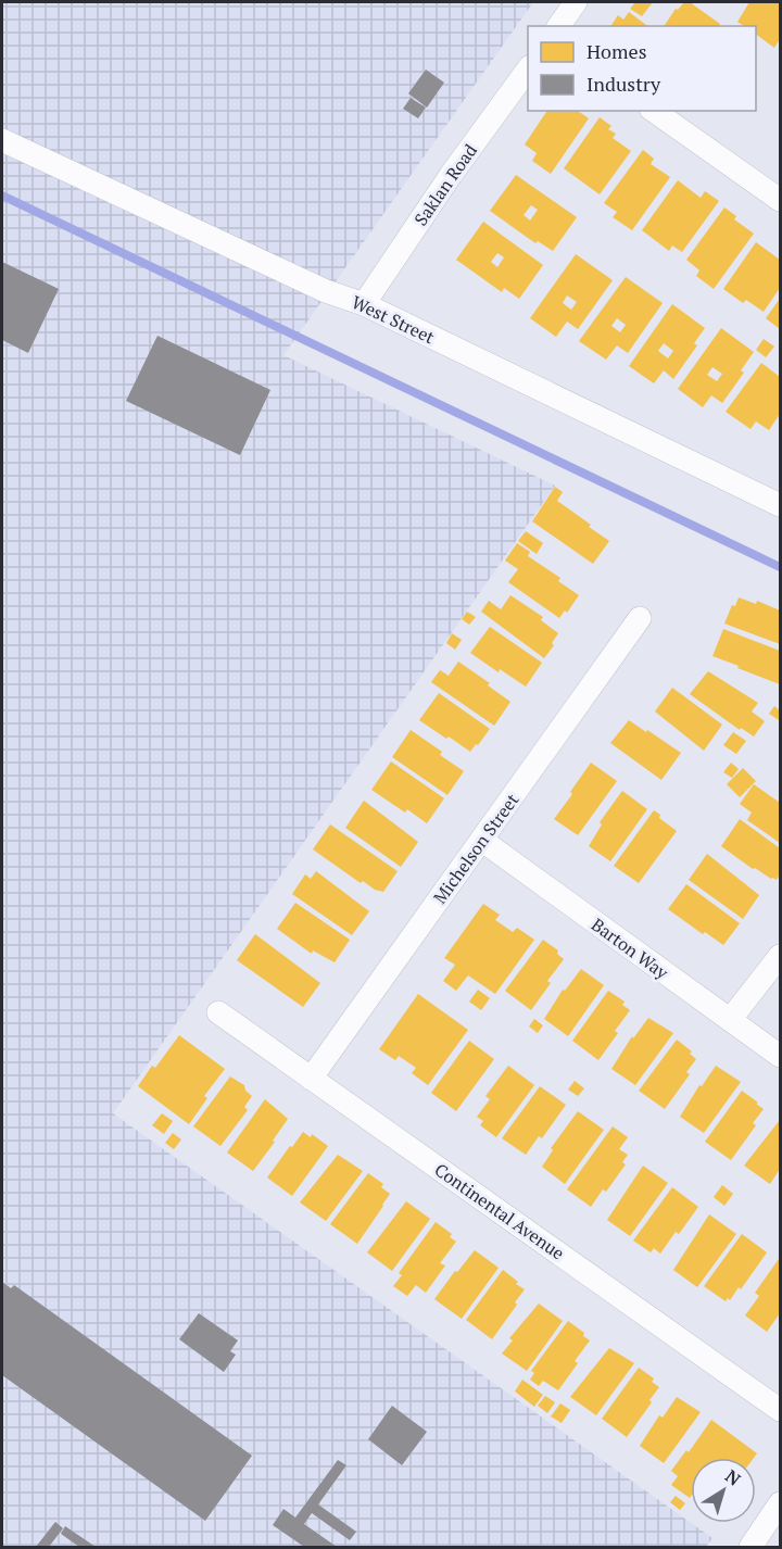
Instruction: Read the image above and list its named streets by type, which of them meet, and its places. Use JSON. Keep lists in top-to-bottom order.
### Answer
{
  "streets": {
    "street": [
      "Saklan Road",
      "West Street",
      "Michelson Street",
      "Barton Way",
      "Continental Avenue"
    ]
  },
  "crossings": [
    ["Saklan Road", "West Street"],
    ["Michelson Street", "Barton Way"],
    ["Michelson Street", "Continental Avenue"]
  ],
  "legend": ["Homes", "Industry"],
  "north": "top right"
}
